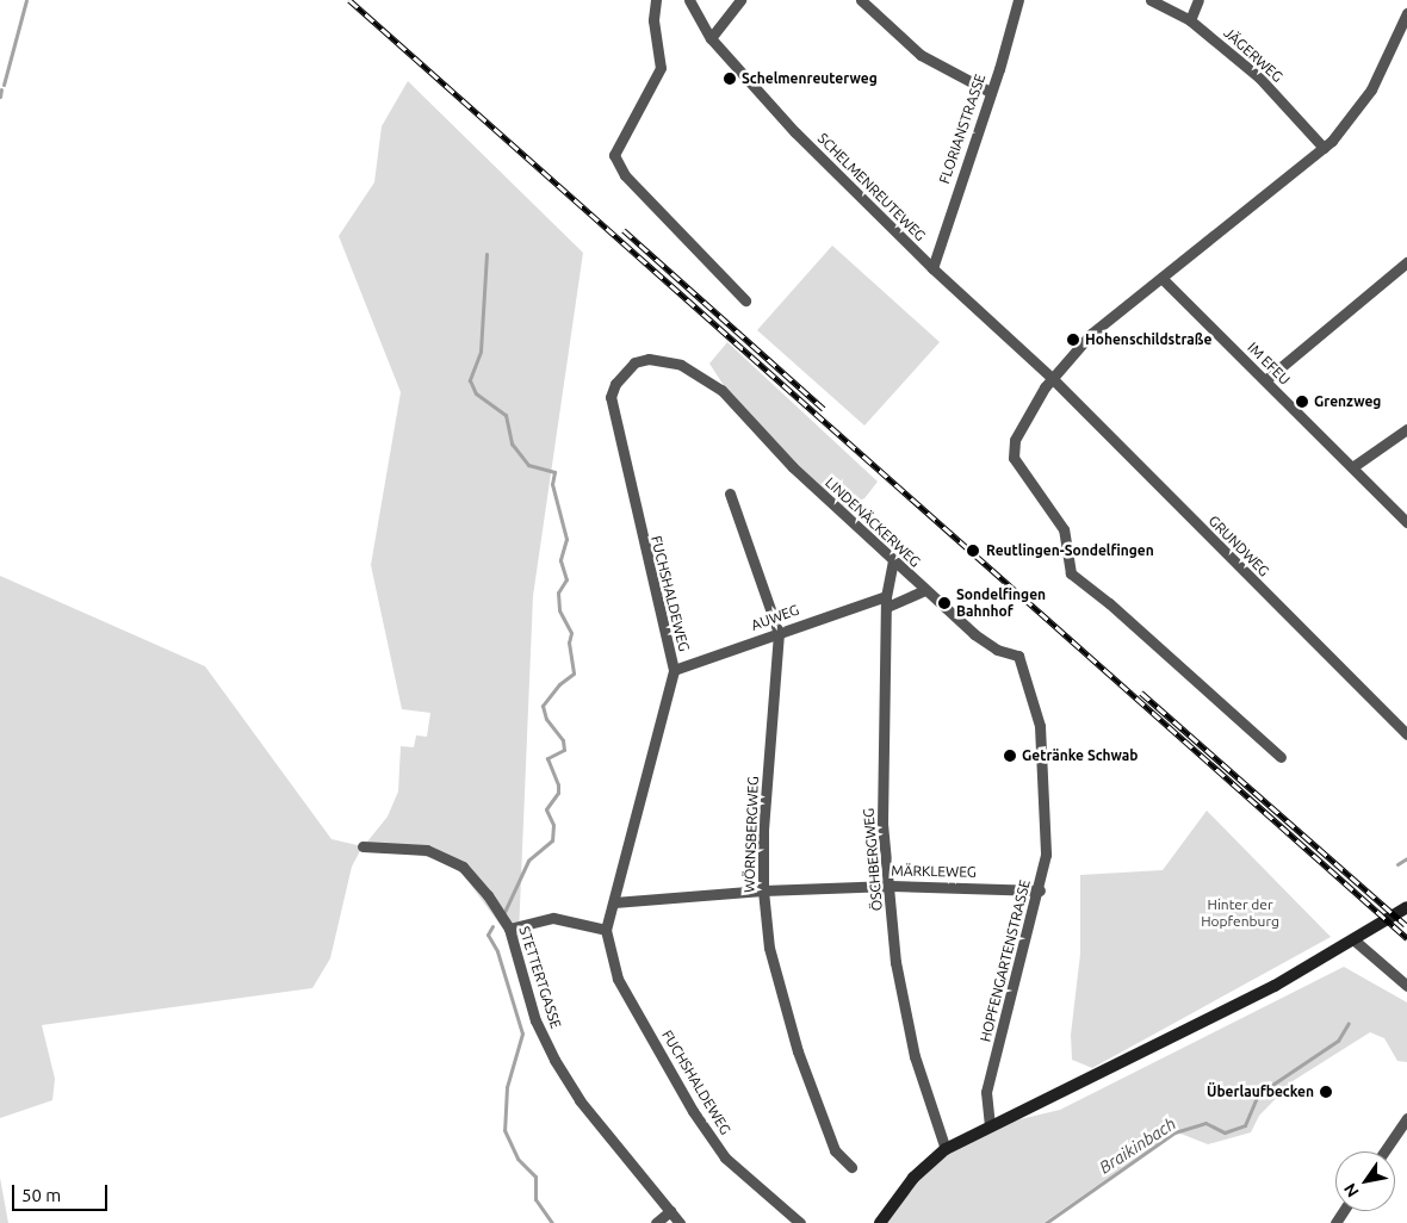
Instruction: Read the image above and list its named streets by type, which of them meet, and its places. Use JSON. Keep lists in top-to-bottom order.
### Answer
{
  "streets": {
    "street": [
      "JÄGERWEG",
      "FLORIANSTRASSE",
      "SCHELMENREUTEWEG",
      "IM EFEU",
      "LINDENÄCKERWEG",
      "GRUNDWEG",
      "FUCHSHALDEWEG",
      "AUWEG",
      "WÖRNSBERGWEG",
      "ÖSCHBERGWEG",
      "MÄRKLEWEG",
      "HOPFENGARTENSTRASSE",
      "STETTERTGASSE"
    ]
  },
  "crossings": [
    ["FLORIANSTRASSE", "SCHELMENREUTEWEG"],
    ["SCHELMENREUTEWEG", "GRUNDWEG"],
    ["LINDENÄCKERWEG", "FUCHSHALDEWEG"],
    ["LINDENÄCKERWEG", "AUWEG"],
    ["LINDENÄCKERWEG", "ÖSCHBERGWEG"],
    ["LINDENÄCKERWEG", "HOPFENGARTENSTRASSE"],
    ["FUCHSHALDEWEG", "AUWEG"],
    ["FUCHSHALDEWEG", "MÄRKLEWEG"],
    ["AUWEG", "WÖRNSBERGWEG"],
    ["AUWEG", "ÖSCHBERGWEG"],
    ["WÖRNSBERGWEG", "MÄRKLEWEG"],
    ["ÖSCHBERGWEG", "MÄRKLEWEG"],
    ["MÄRKLEWEG", "HOPFENGARTENSTRASSE"]
  ],
  "water": ["Braikinbach"],
  "parks": ["Hinter der Hopfenburg"],
  "places": [
    "Schelmenreuterweg",
    "Hohenschildstraße",
    "Grenzweg",
    "Reutlingen-Sondelfingen",
    "Sondelfingen Bahnhof",
    "Getränke Schwab",
    "Überlaufbecken"
  ],
  "scale_bar": "50 m",
  "north": "bottom left"
}
